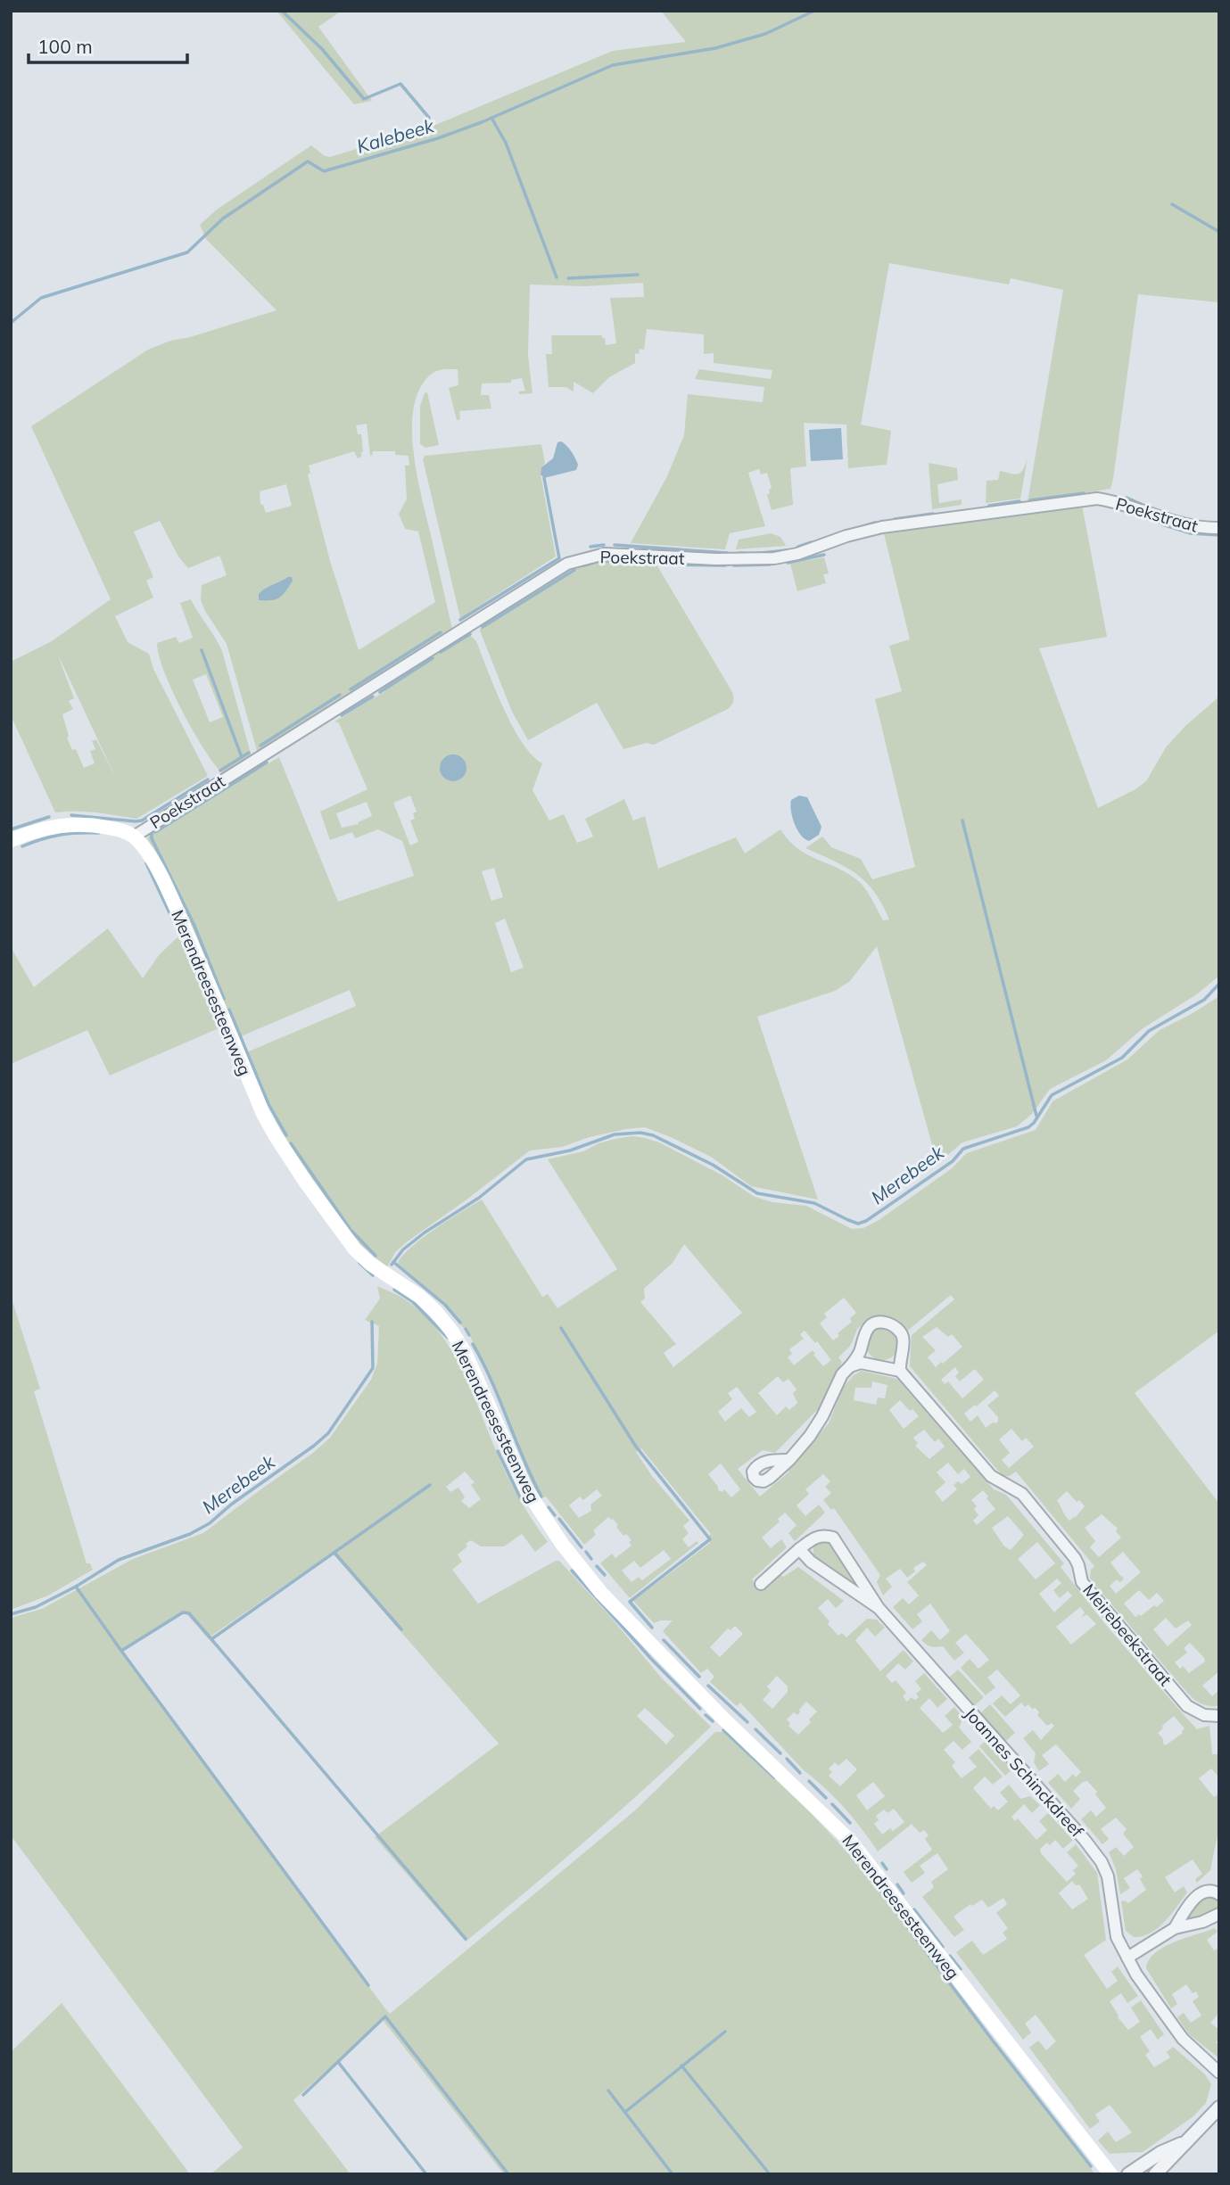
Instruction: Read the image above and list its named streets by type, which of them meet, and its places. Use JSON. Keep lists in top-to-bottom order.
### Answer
{
  "streets": {
    "main road": ["Merendreesesteenweg"],
    "street": ["Poekstraat", "Meirebeekstraat", "Joannes Schinckdreef"]
  },
  "crossings": [
    ["Poekstraat", "Merendreesesteenweg"]
  ],
  "water": ["Kalebeek", "Merebeek"],
  "scale_bar": "100 m"
}
